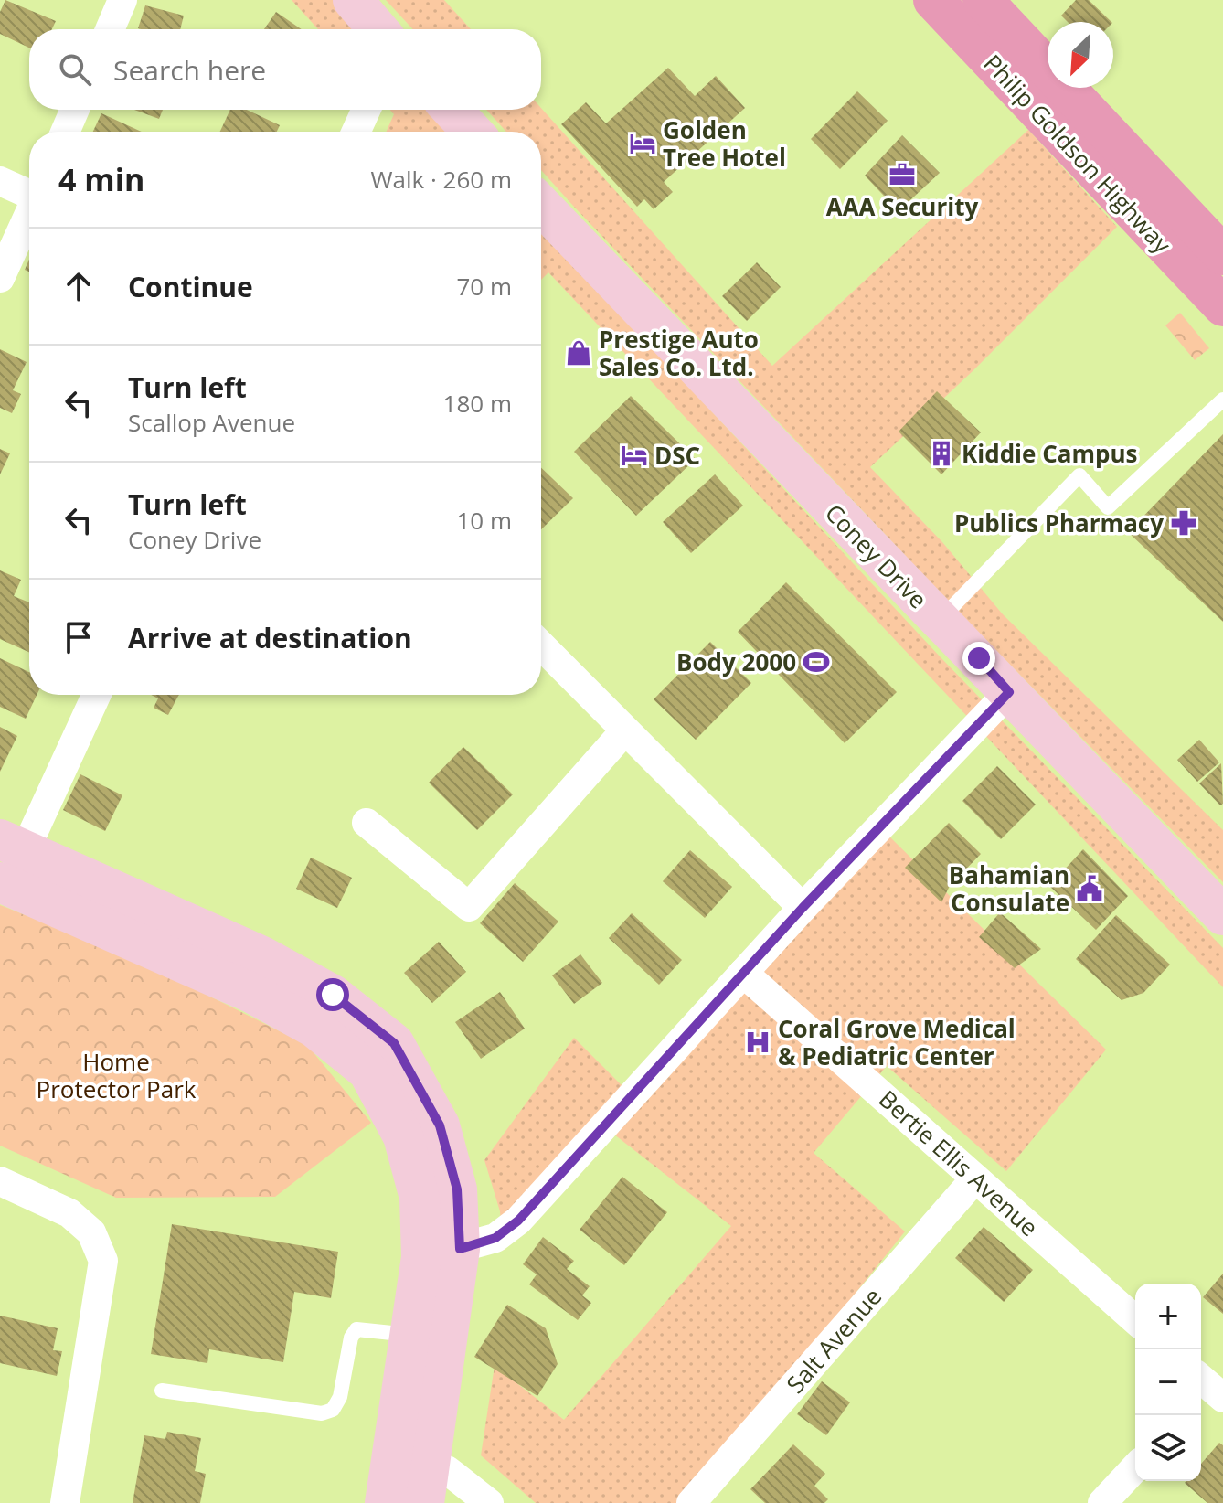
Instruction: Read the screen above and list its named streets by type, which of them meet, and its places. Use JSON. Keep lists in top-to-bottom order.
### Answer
{
  "streets": {
    "main road": ["Philip Goldson Highway"],
    "street": ["Coney Drive", "Bertie Ellis Avenue", "Salt Avenue"]
  },
  "crossings": [
    ["Bertie Ellis Avenue", "Salt Avenue"]
  ],
  "parks": ["Home Protector Park"],
  "places": {
    "hotel": ["Golden Tree Hotel", "DSC"],
    "office": ["AAA Security"],
    "shop": ["Prestige Auto Sales Co. Ltd."],
    "building": ["Kiddie Campus"],
    "pharmacy": ["Publics Pharmacy"],
    "sports": ["Body 2000"],
    "public building": ["Bahamian Consulate"],
    "hospital": ["Coral Grove Medical & Pediatric Center"]
  },
  "north": "bottom left",
  "page": {
    "search": "Search here",
    "heading": ["4 min", "Walk · 260 m"],
    "list": [
      ["Continue", "70 m"],
      ["Turn left", "Scallop Avenue", "180 m"],
      ["Turn left", "Coney Drive", "10 m"],
      "Arrive at destination"
    ],
    "map_buttons": ["+", "−"]
  }
}
